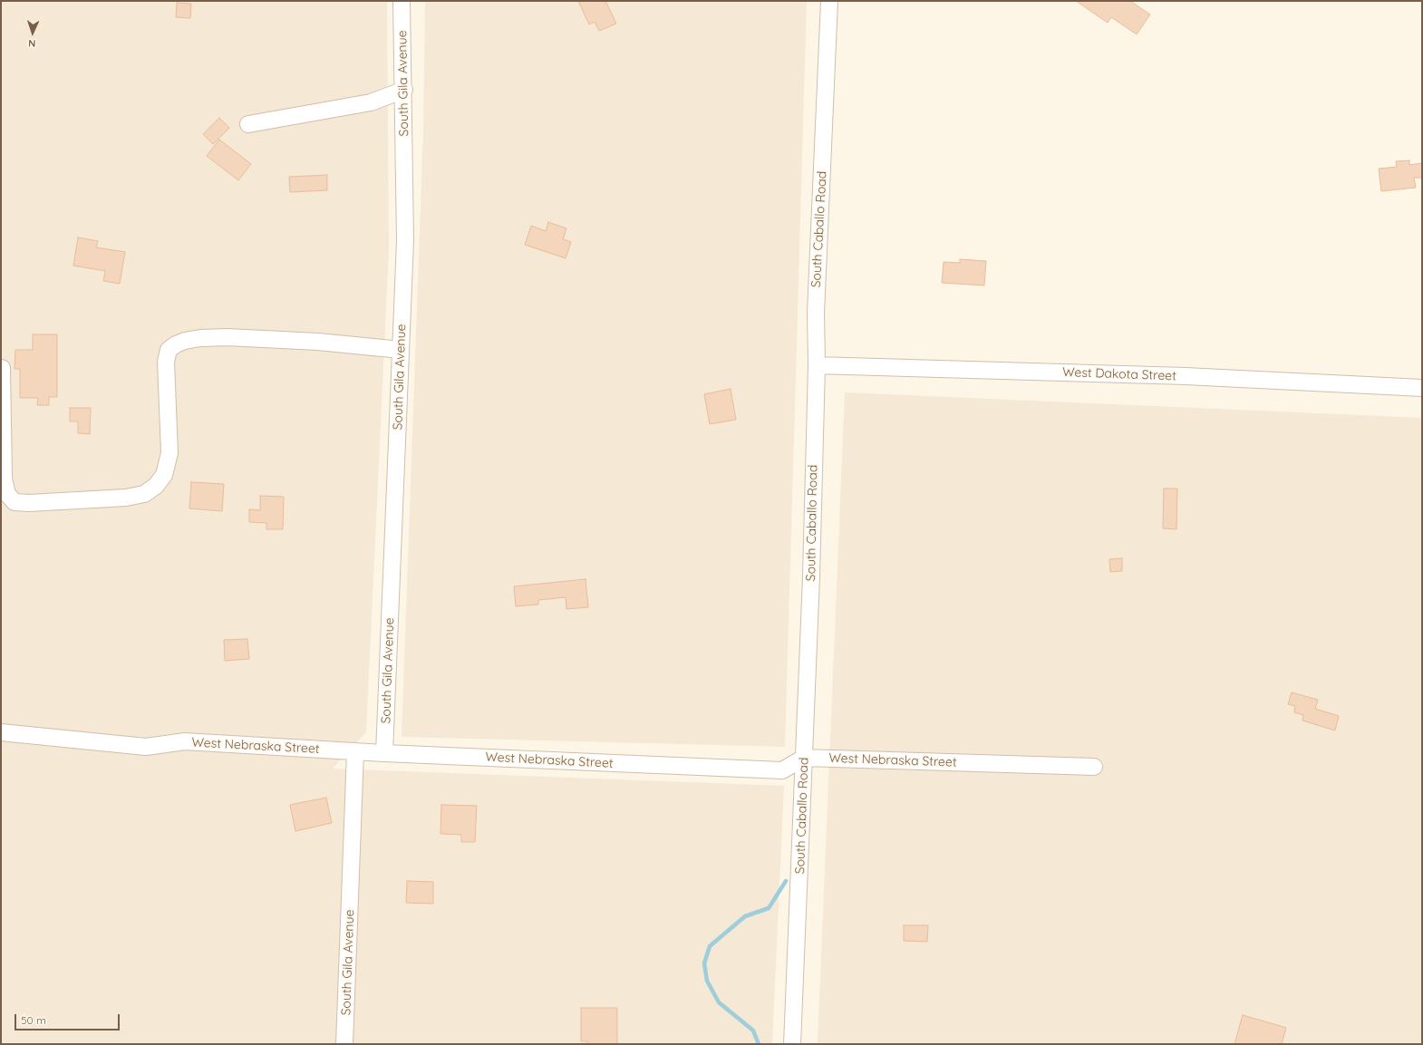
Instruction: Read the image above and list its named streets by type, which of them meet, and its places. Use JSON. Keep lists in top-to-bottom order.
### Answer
{
  "streets": {
    "street": [
      "South Gila Avenue",
      "South Caballo Road",
      "West Dakota Street",
      "West Nebraska Street"
    ]
  },
  "crossings": [
    ["South Gila Avenue", "West Nebraska Street"],
    ["South Caballo Road", "West Dakota Street"],
    ["South Caballo Road", "West Nebraska Street"]
  ],
  "scale_bar": "50 m",
  "north": "bottom"
}
